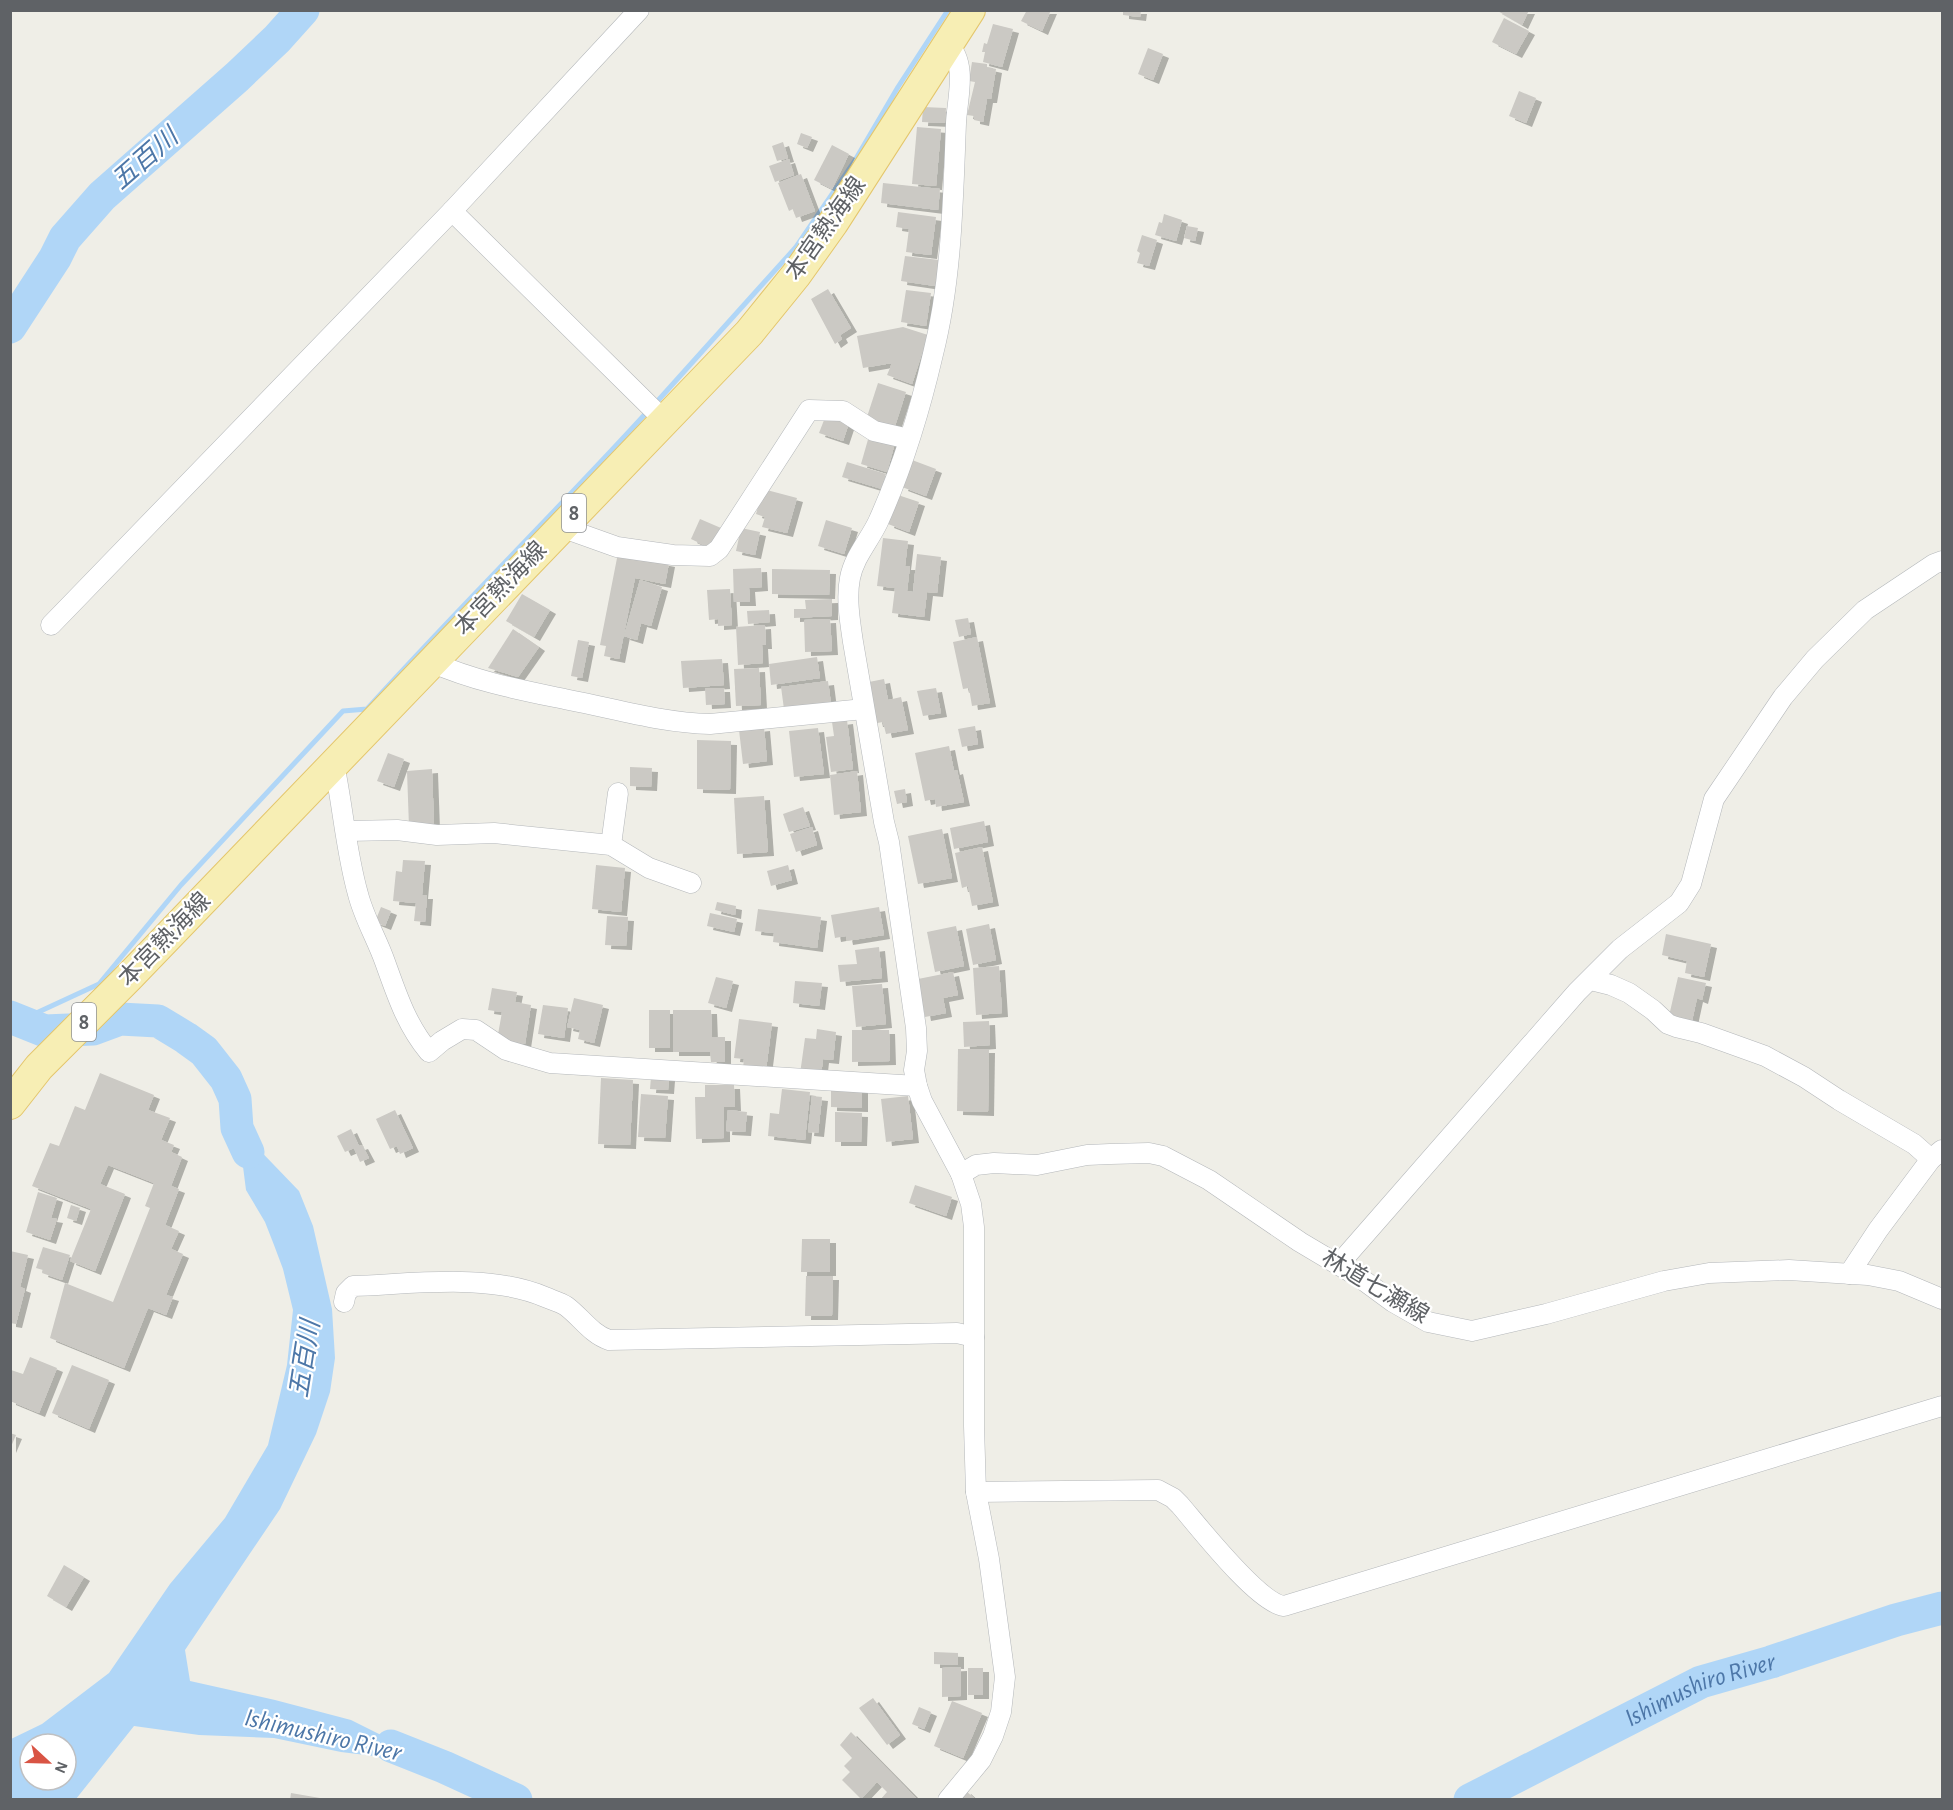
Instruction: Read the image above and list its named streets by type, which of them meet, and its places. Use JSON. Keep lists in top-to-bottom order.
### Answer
{
  "streets": {
    "main road": ["本宮熱海線", "8"],
    "street": ["林道七瀬線"]
  },
  "water": ["五百川", "Ishimushiro River"],
  "north": "right"
}
